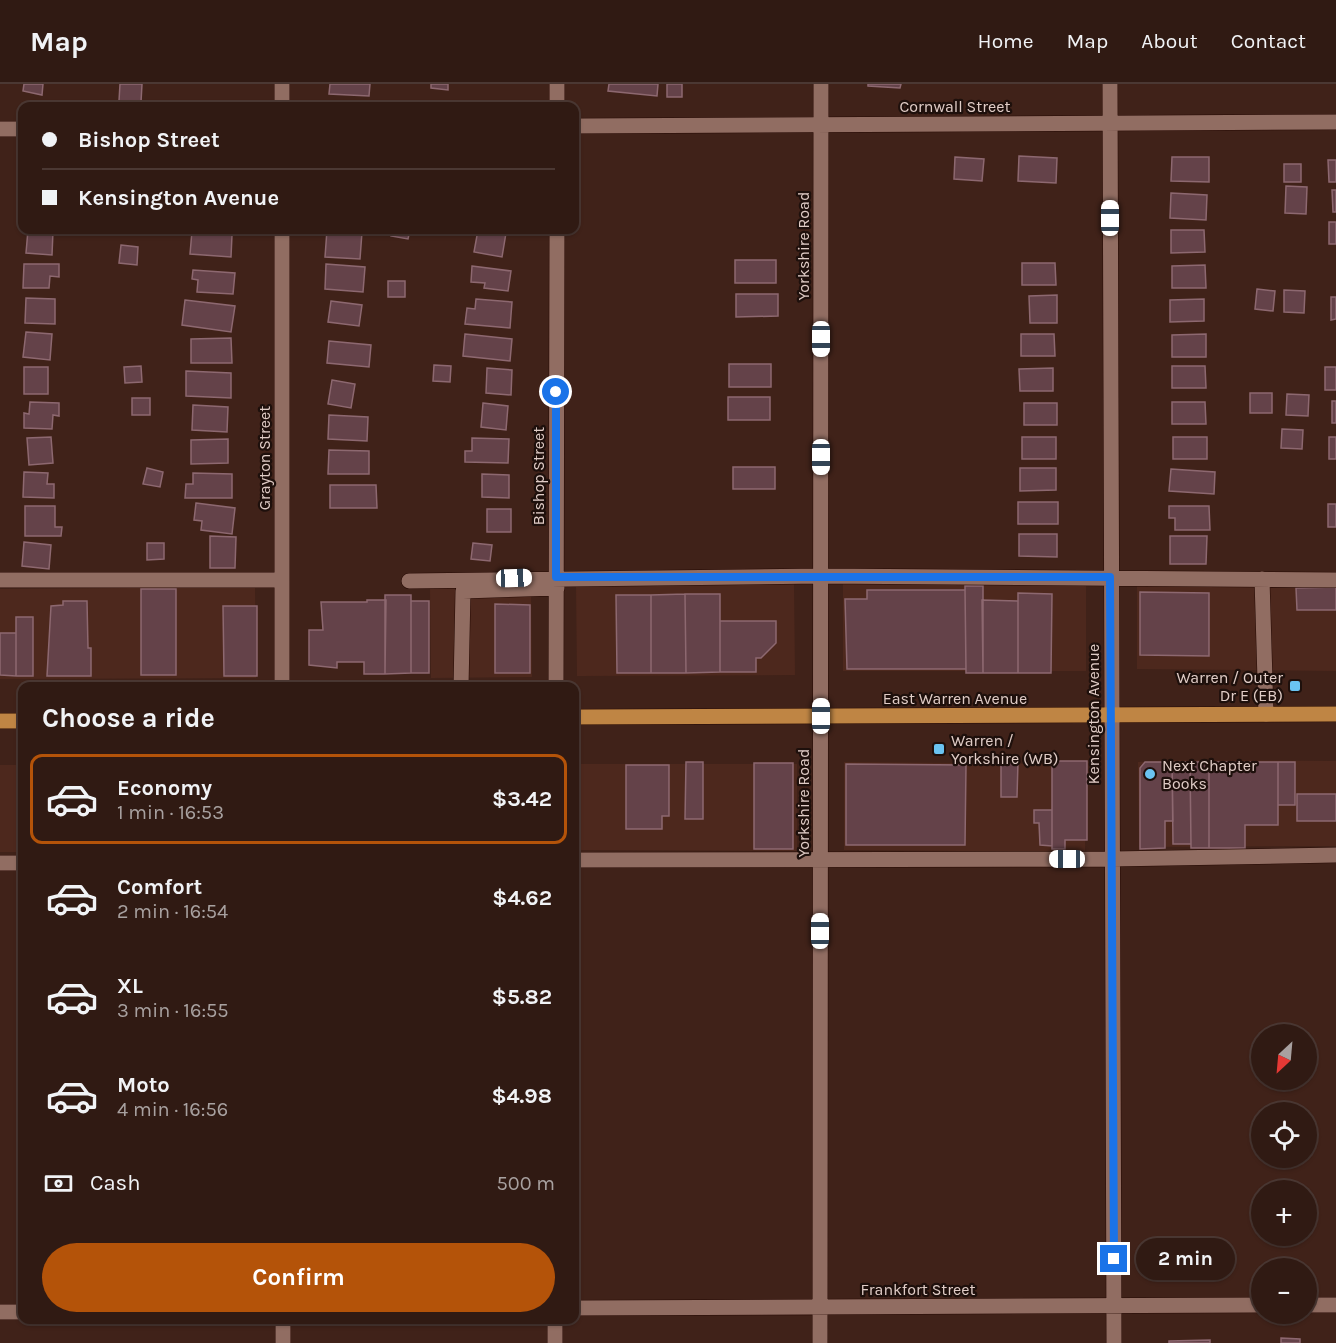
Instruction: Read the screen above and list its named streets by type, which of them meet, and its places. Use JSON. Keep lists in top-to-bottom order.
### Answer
{
  "streets": {
    "main road": ["East Warren Avenue"],
    "street": [
      "Cornwall Street",
      "Yorkshire Road",
      "Grayton Street",
      "Bishop Street",
      "Kensington Avenue",
      "Frankfort Street"
    ]
  },
  "crossings": [
    ["Cornwall Street", "Yorkshire Road"],
    ["Cornwall Street", "Kensington Avenue"],
    ["Yorkshire Road", "East Warren Avenue"],
    ["Yorkshire Road", "Frankfort Street"],
    ["East Warren Avenue", "Kensington Avenue"],
    ["Kensington Avenue", "Frankfort Street"]
  ],
  "places": {
    "transit": ["Warren / Outer Dr E (EB)", "Warren / Yorkshire (WB)"],
    "other": ["Next Chapter Books"]
  },
  "north": "bottom left",
  "page": {
    "header": "Map",
    "nav": [
      "Home",
      "Map",
      "About",
      "Contact"
    ],
    "banner": ["Bishop Street", "Kensington Avenue"],
    "heading": "Choose a ride",
    "list": [
      {
        "name": "Economy",
        "note": "1 min · 16:53",
        "value": "$3.42"
      },
      {
        "name": "Comfort",
        "note": "2 min · 16:54",
        "value": "$4.62"
      },
      {
        "name": "XL",
        "note": "3 min · 16:55",
        "value": "$5.82"
      },
      {
        "name": "Moto",
        "note": "4 min · 16:56",
        "value": "$4.98"
      }
    ],
    "map_buttons": ["+", "−"],
    "pay": ["Cash", "500 m"],
    "buttons": "Confirm",
    "bubble": "2 min"
  }
}
